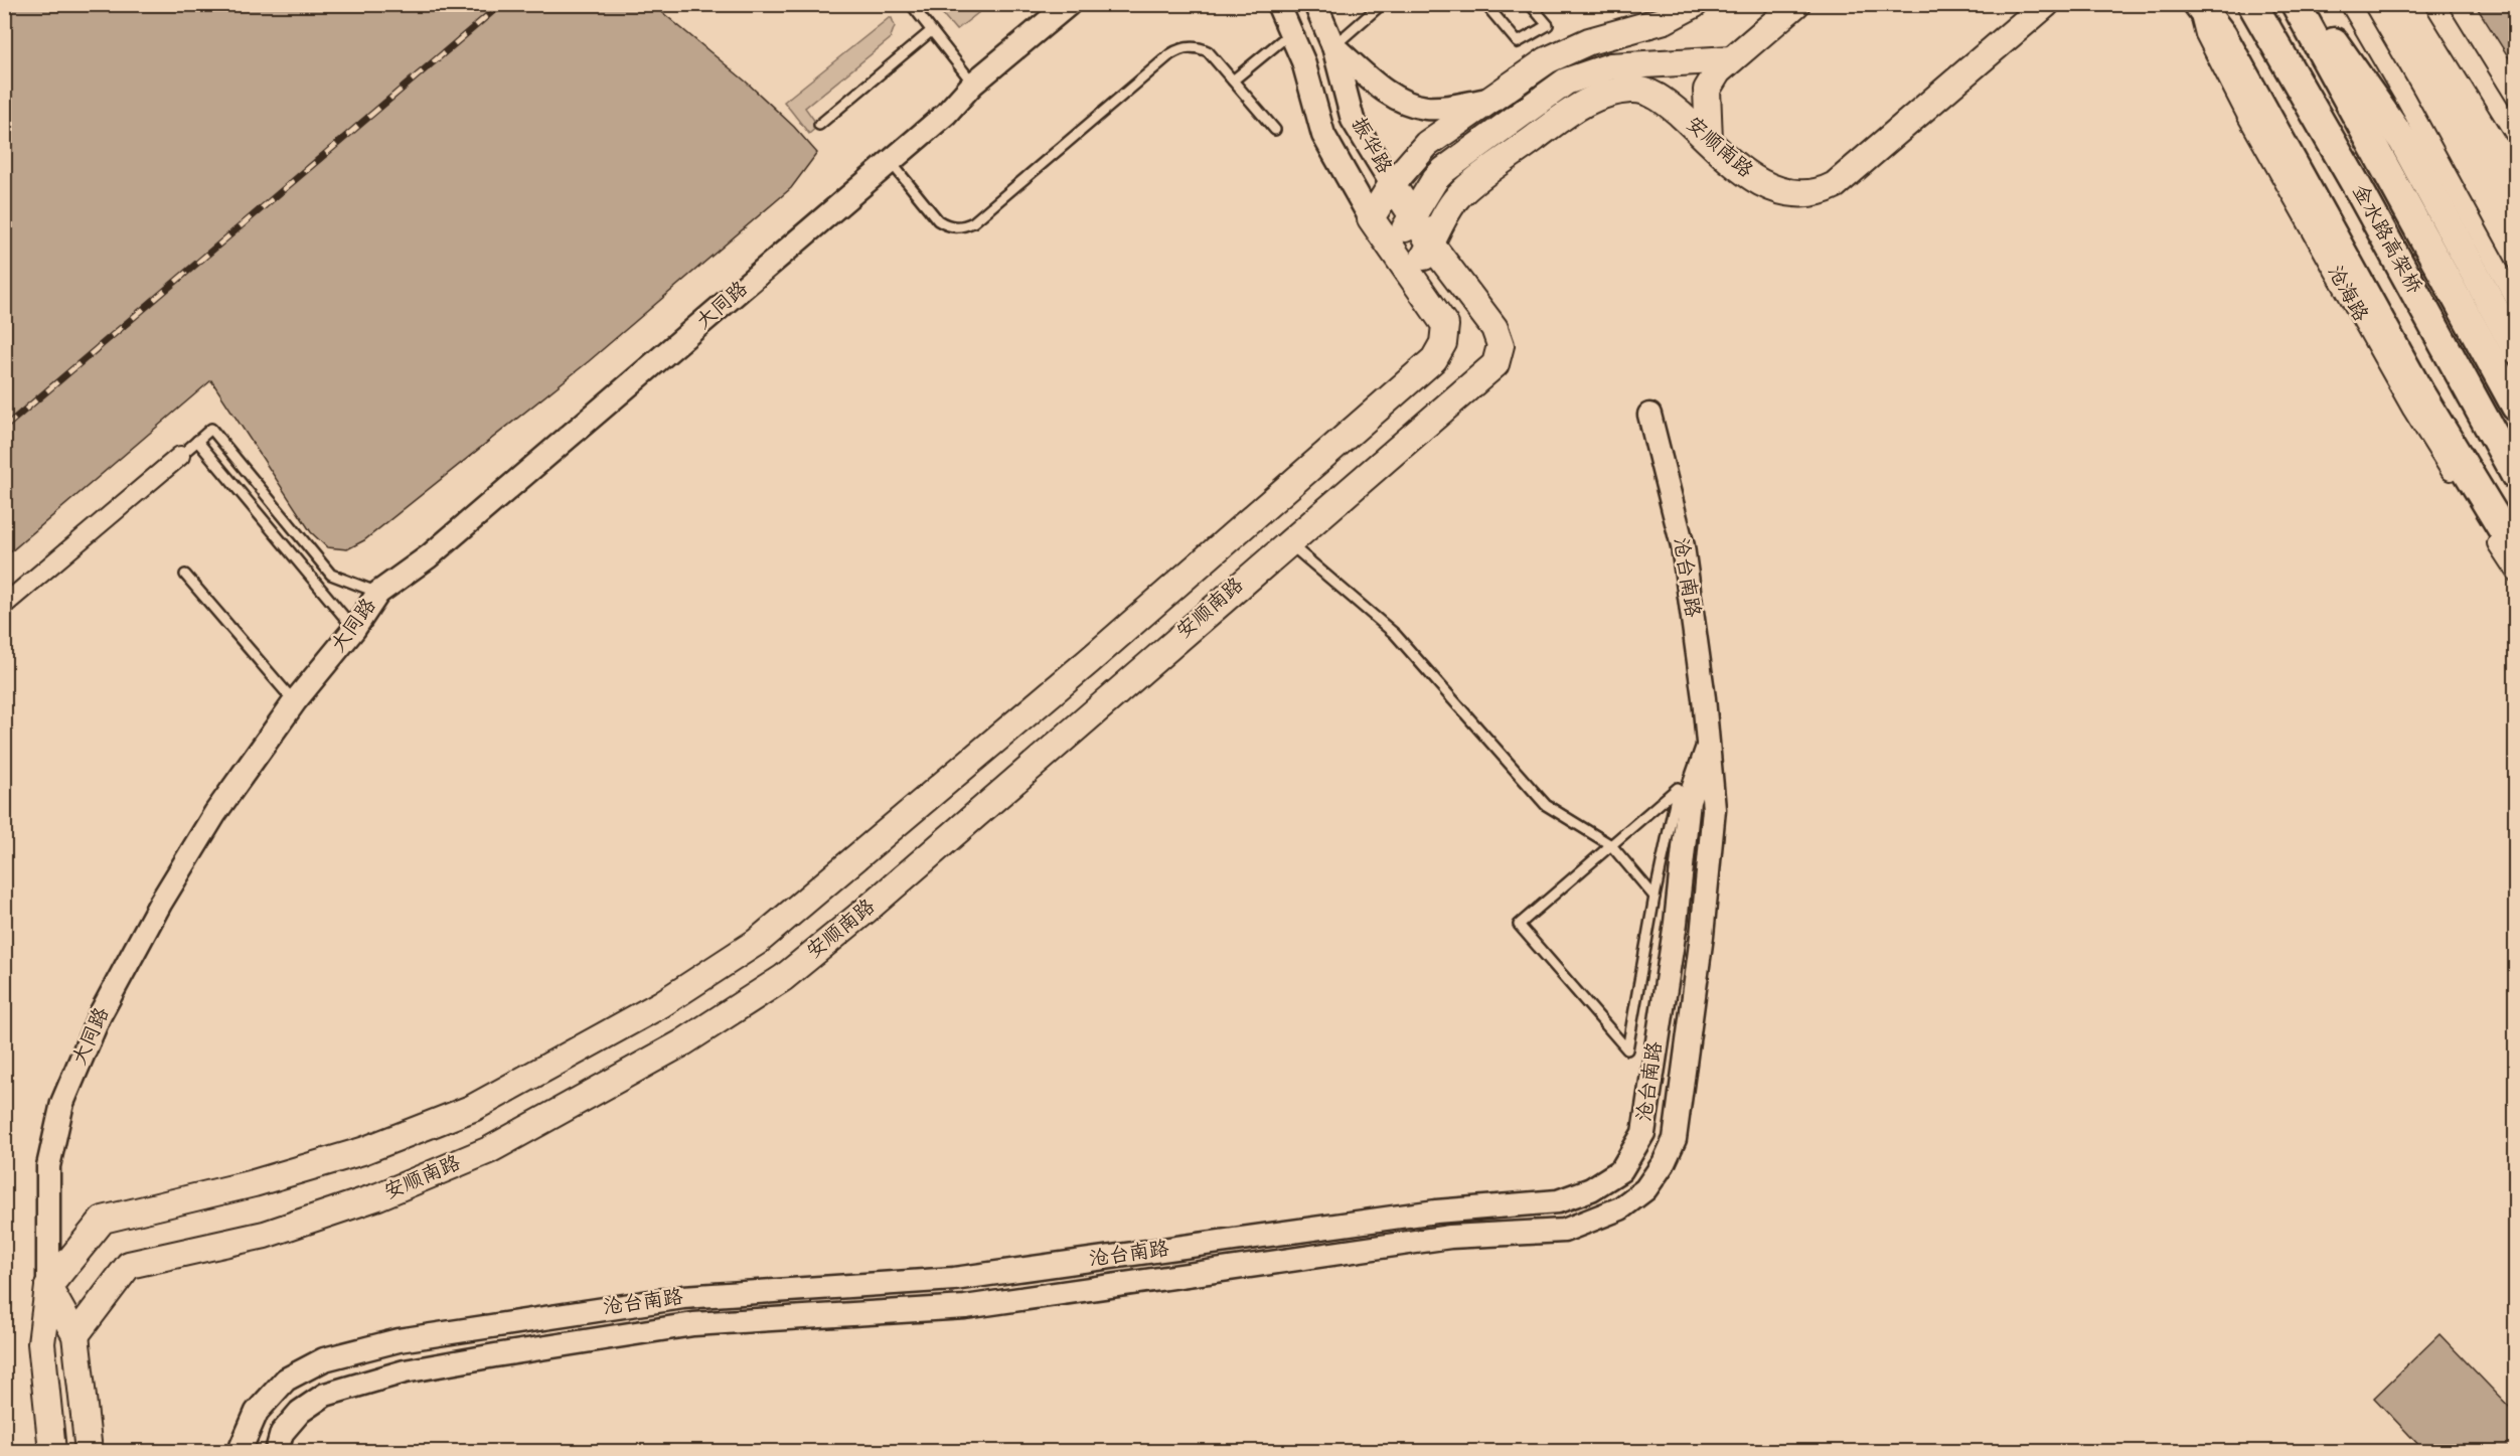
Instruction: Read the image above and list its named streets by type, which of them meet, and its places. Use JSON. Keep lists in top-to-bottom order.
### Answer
{
  "streets": {
    "main road": [
      "振华路",
      "安顺南路",
      "金水路高架桥",
      "大同路"
    ],
    "street": ["沧海路", "沧台南路"]
  },
  "crossings": [
    ["振华路", "安顺南路"],
    ["安顺南路", "大同路"]
  ]
}
